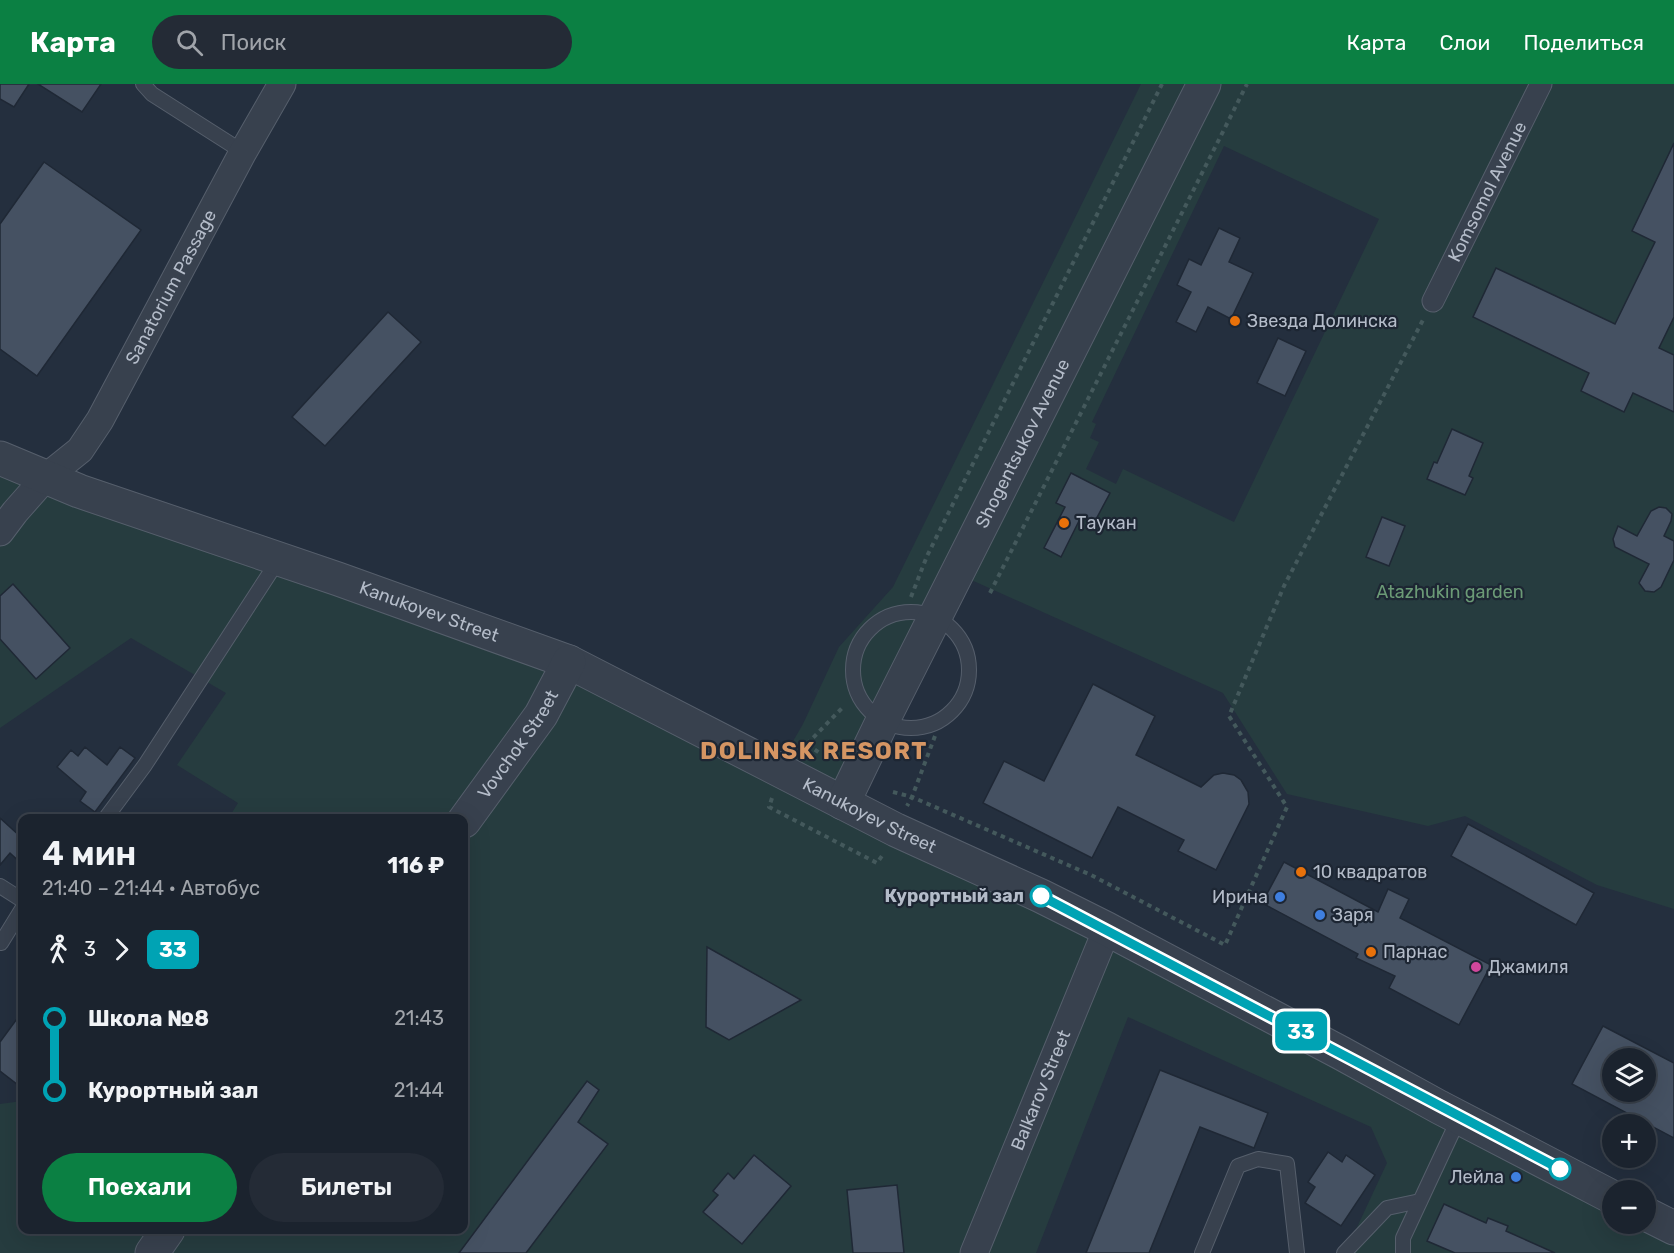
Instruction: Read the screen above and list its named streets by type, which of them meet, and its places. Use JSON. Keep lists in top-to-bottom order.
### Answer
{
  "streets": {
    "street": [
      "Komsomol Avenue",
      "Sanatorium Passage",
      "Shogentsukov Avenue",
      "Kanukoyev Street",
      "Vovchok Street",
      "Balkarov Street"
    ]
  },
  "crossings": [
    ["Sanatorium Passage", "Kanukoyev Street"],
    ["Shogentsukov Avenue", "Kanukoyev Street"],
    ["Kanukoyev Street", "Vovchok Street"],
    ["Kanukoyev Street", "Balkarov Street"]
  ],
  "districts": ["DOLINSK RESORT"],
  "parks": ["Atazhukin garden"],
  "places": [
    "Звезда Долинска",
    "Таукан",
    "10 квадратов",
    "Курортный зал",
    "Ирина",
    "Заря",
    "Парнас",
    "Джамиля",
    "Лейла"
  ],
  "lines": ["bus line 33"],
  "page": {
    "header": "Карта",
    "search": "Поиск",
    "nav": ["Карта", "Слои", "Поделиться"],
    "on_map": "33",
    "heading": ["4 мин", "21:40 – 21:44 · Автобус", "116 ₽"],
    "legs": ["3", "33"],
    "list": [
      {
        "name": "Школа №8",
        "value": "21:43"
      },
      {
        "name": "Курортный зал",
        "value": "21:44"
      }
    ],
    "map_buttons": ["+", "−"],
    "buttons": ["Поехали", "Билеты"]
  }
}
